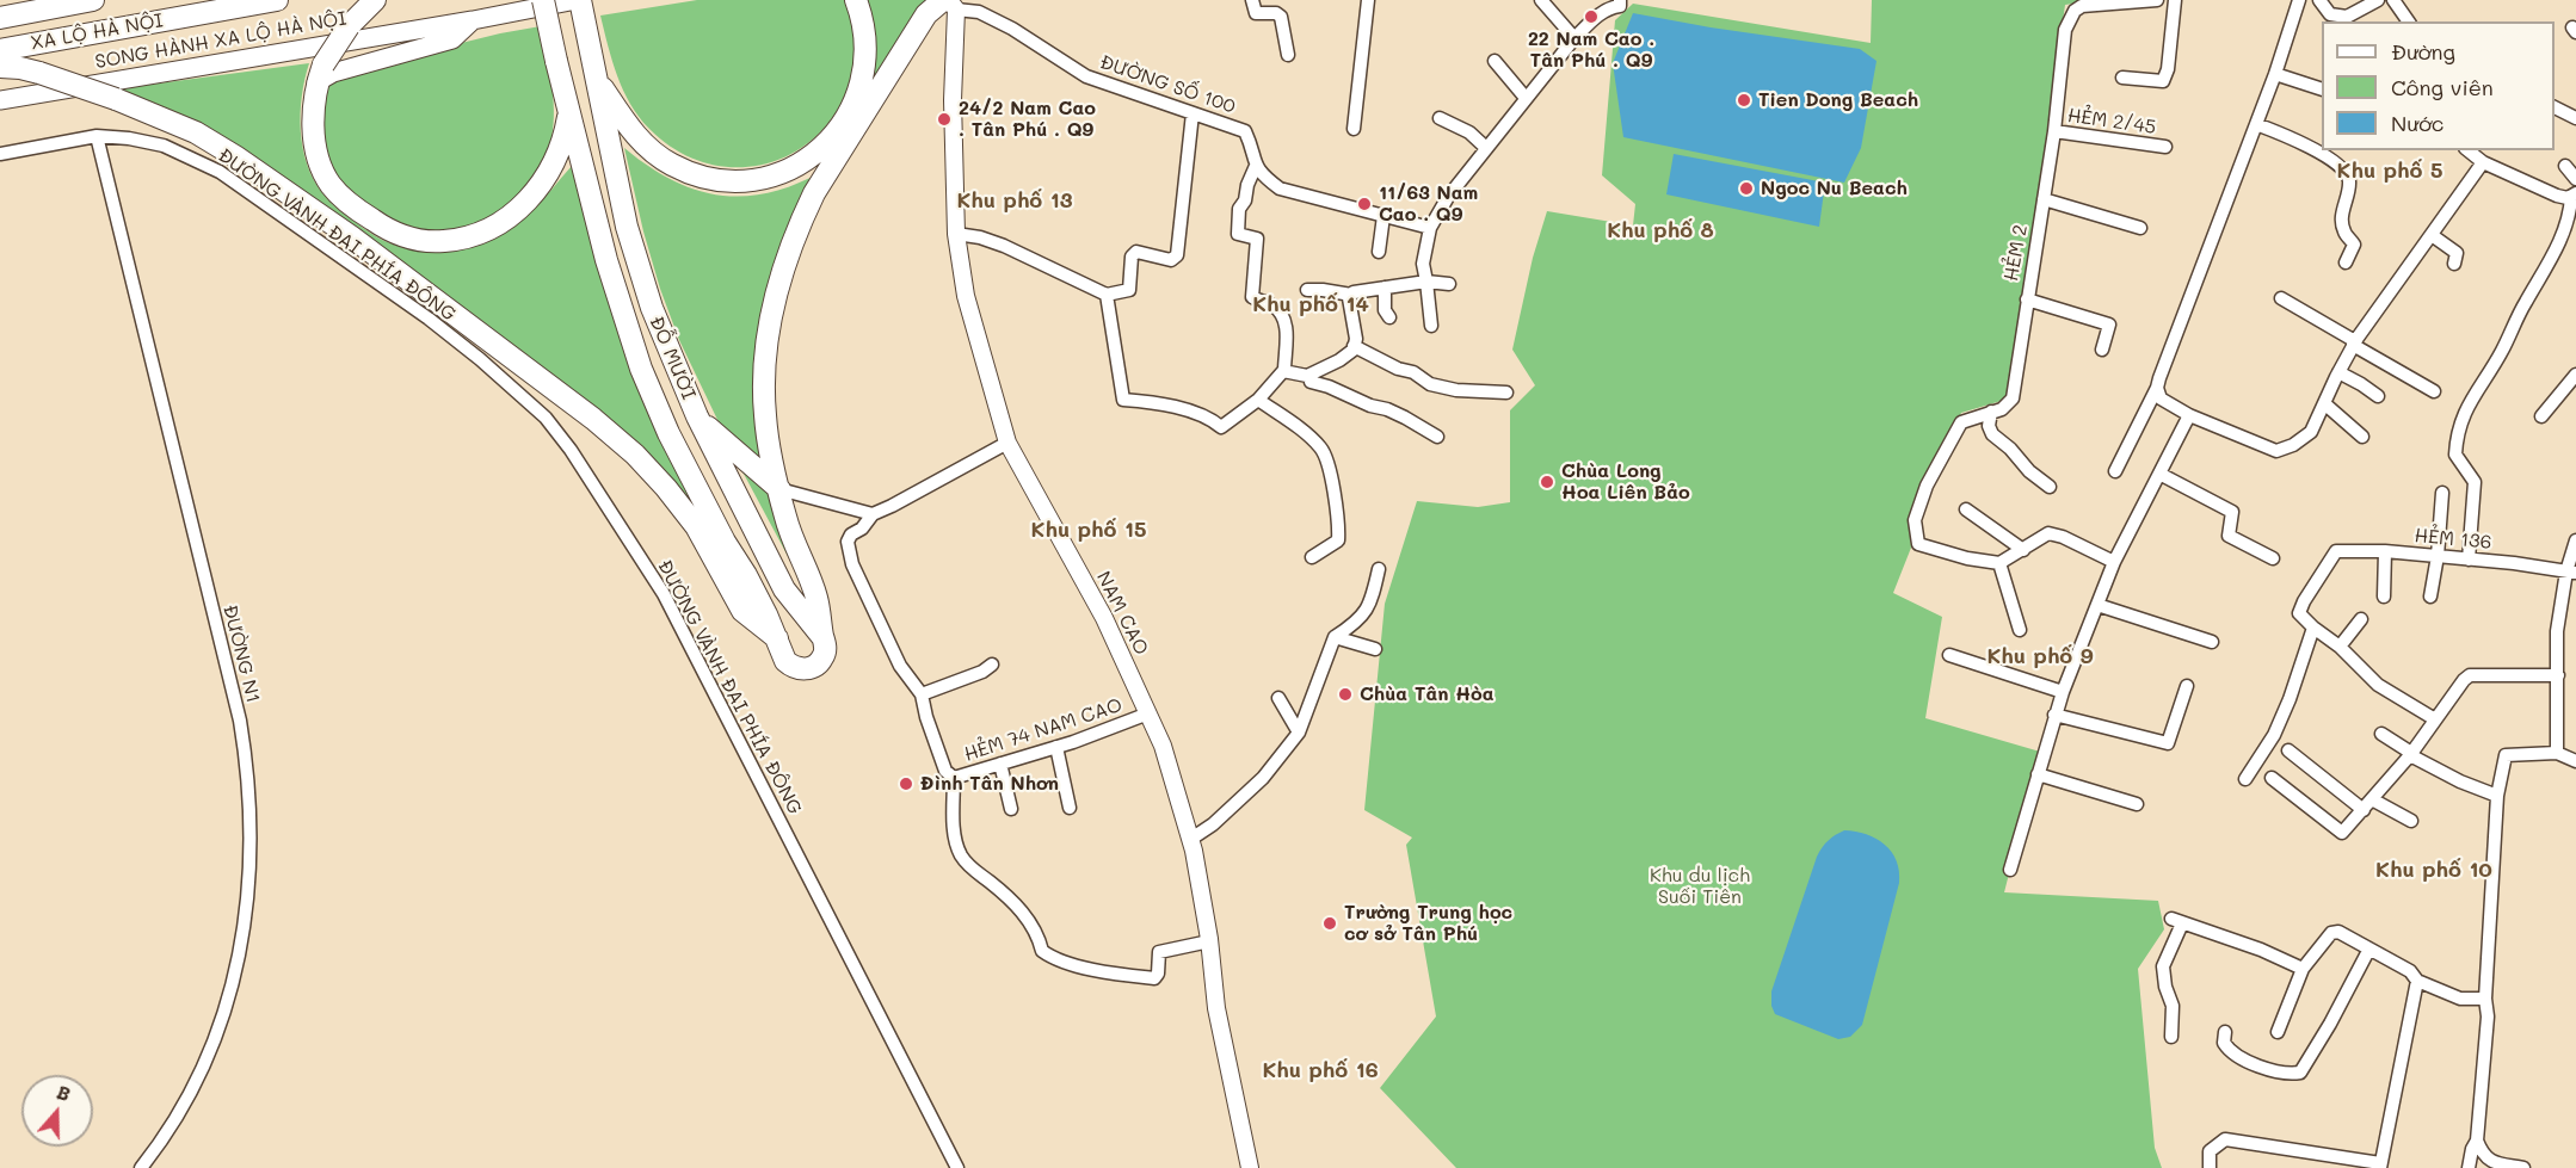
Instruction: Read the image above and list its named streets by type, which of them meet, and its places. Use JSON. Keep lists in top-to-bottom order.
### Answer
{
  "streets": {
    "highway": ["XA LỘ HÀ NỘI", "ĐỖ MƯỜI"],
    "main road": ["SONG HÀNH XA LỘ HÀ NỘI"],
    "street": [
      "ĐƯỜNG SỐ 100",
      "HẺM 2/45",
      "ĐƯỜNG VÀNH ĐAI PHÍA ĐÔNG",
      "HẺM 2",
      "HẺM 136",
      "NAM CAO",
      "ĐƯỜNG N1",
      "HẺM 74 NAM CAO"
    ]
  },
  "crossings": [
    ["XA LỘ HÀ NỘI", "ĐỖ MƯỜI"],
    ["ĐƯỜNG SỐ 100", "NAM CAO"],
    ["HẺM 2/45", "HẺM 2"],
    ["ĐƯỜNG VÀNH ĐAI PHÍA ĐÔNG", "ĐƯỜNG N1"],
    ["NAM CAO", "HẺM 74 NAM CAO"]
  ],
  "districts": [
    "Khu phố 5",
    "Khu phố 13",
    "Khu phố 8",
    "Khu phố 14",
    "Khu phố 15",
    "Khu phố 9",
    "Khu phố 10",
    "Khu phố 16"
  ],
  "parks": ["Khu du lịch Suối Tiên"],
  "places": [
    "22 Nam Cao . Tân Phú . Q9",
    "Tien Dong Beach",
    "24/2 Nam Cao . Tân Phú . Q9",
    "Ngoc Nu Beach",
    "11/63 Nam Cao . Q9",
    "Chùa Long Hoa Liên Bảo",
    "Chùa Tân Hòa",
    "Đình Tân Nhơn",
    "Trường Trung học cơ sở Tân Phú"
  ],
  "legend": ["Đường", "Công viên", "Nước"],
  "north": "top"
}
